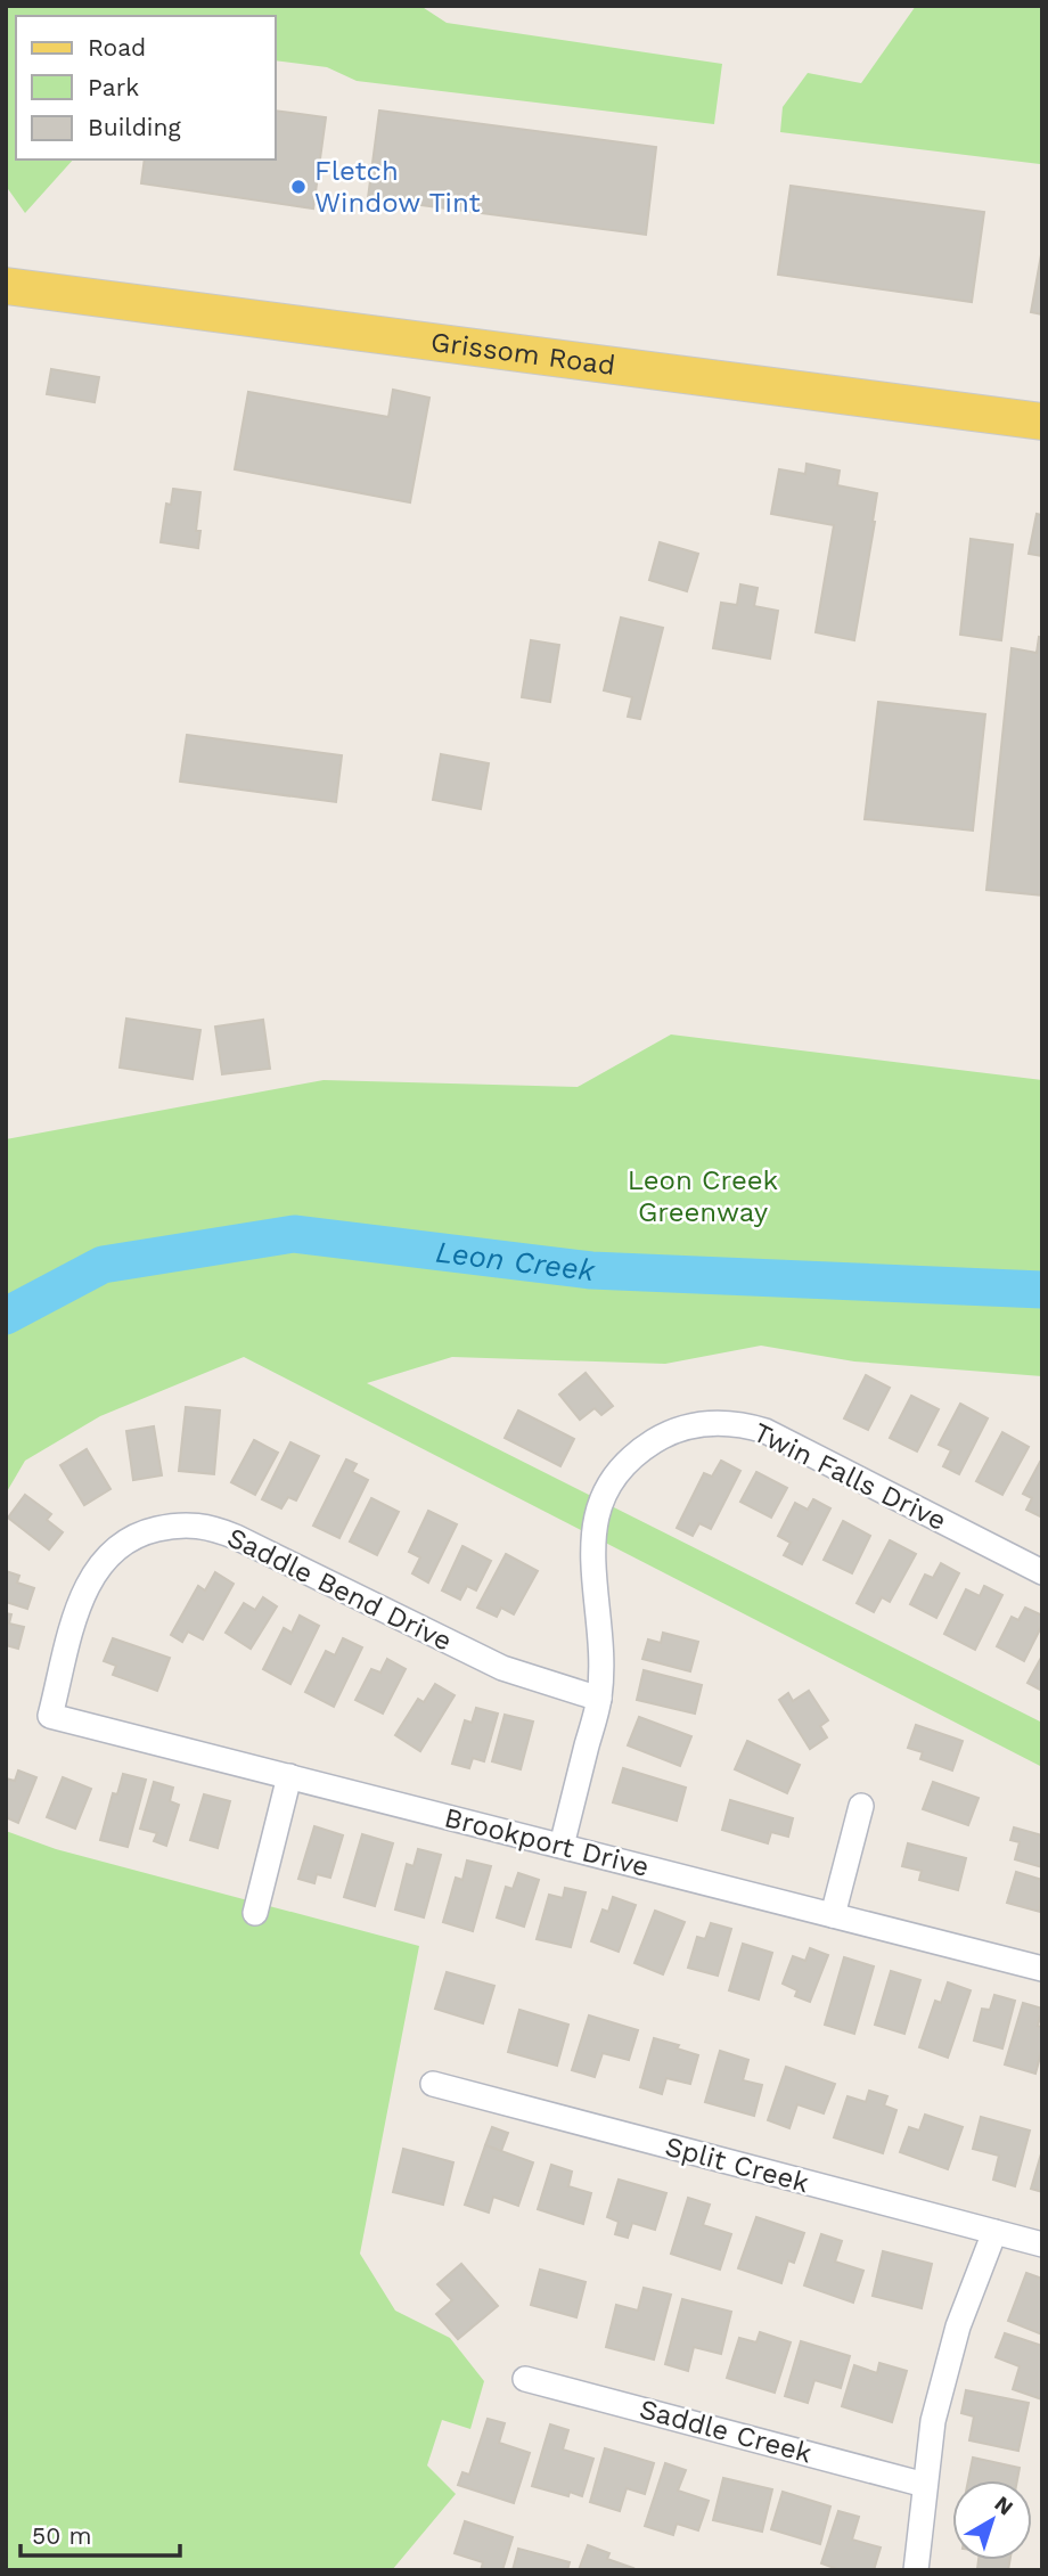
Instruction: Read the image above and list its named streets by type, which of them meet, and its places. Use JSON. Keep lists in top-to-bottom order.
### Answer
{
  "streets": {
    "main road": ["Grissom Road"],
    "street": [
      "Twin Falls Drive",
      "Saddle Bend Drive",
      "Brookport Drive",
      "Split Creek",
      "Saddle Creek"
    ]
  },
  "crossings": [
    ["Twin Falls Drive", "Saddle Bend Drive"],
    ["Twin Falls Drive", "Brookport Drive"],
    ["Saddle Bend Drive", "Brookport Drive"]
  ],
  "water": ["Leon Creek"],
  "parks": ["Leon Creek Greenway"],
  "places": ["Fletch Window Tint"],
  "legend": ["Road", "Park", "Building"],
  "scale_bar": "50 m",
  "north": "top right"
}
